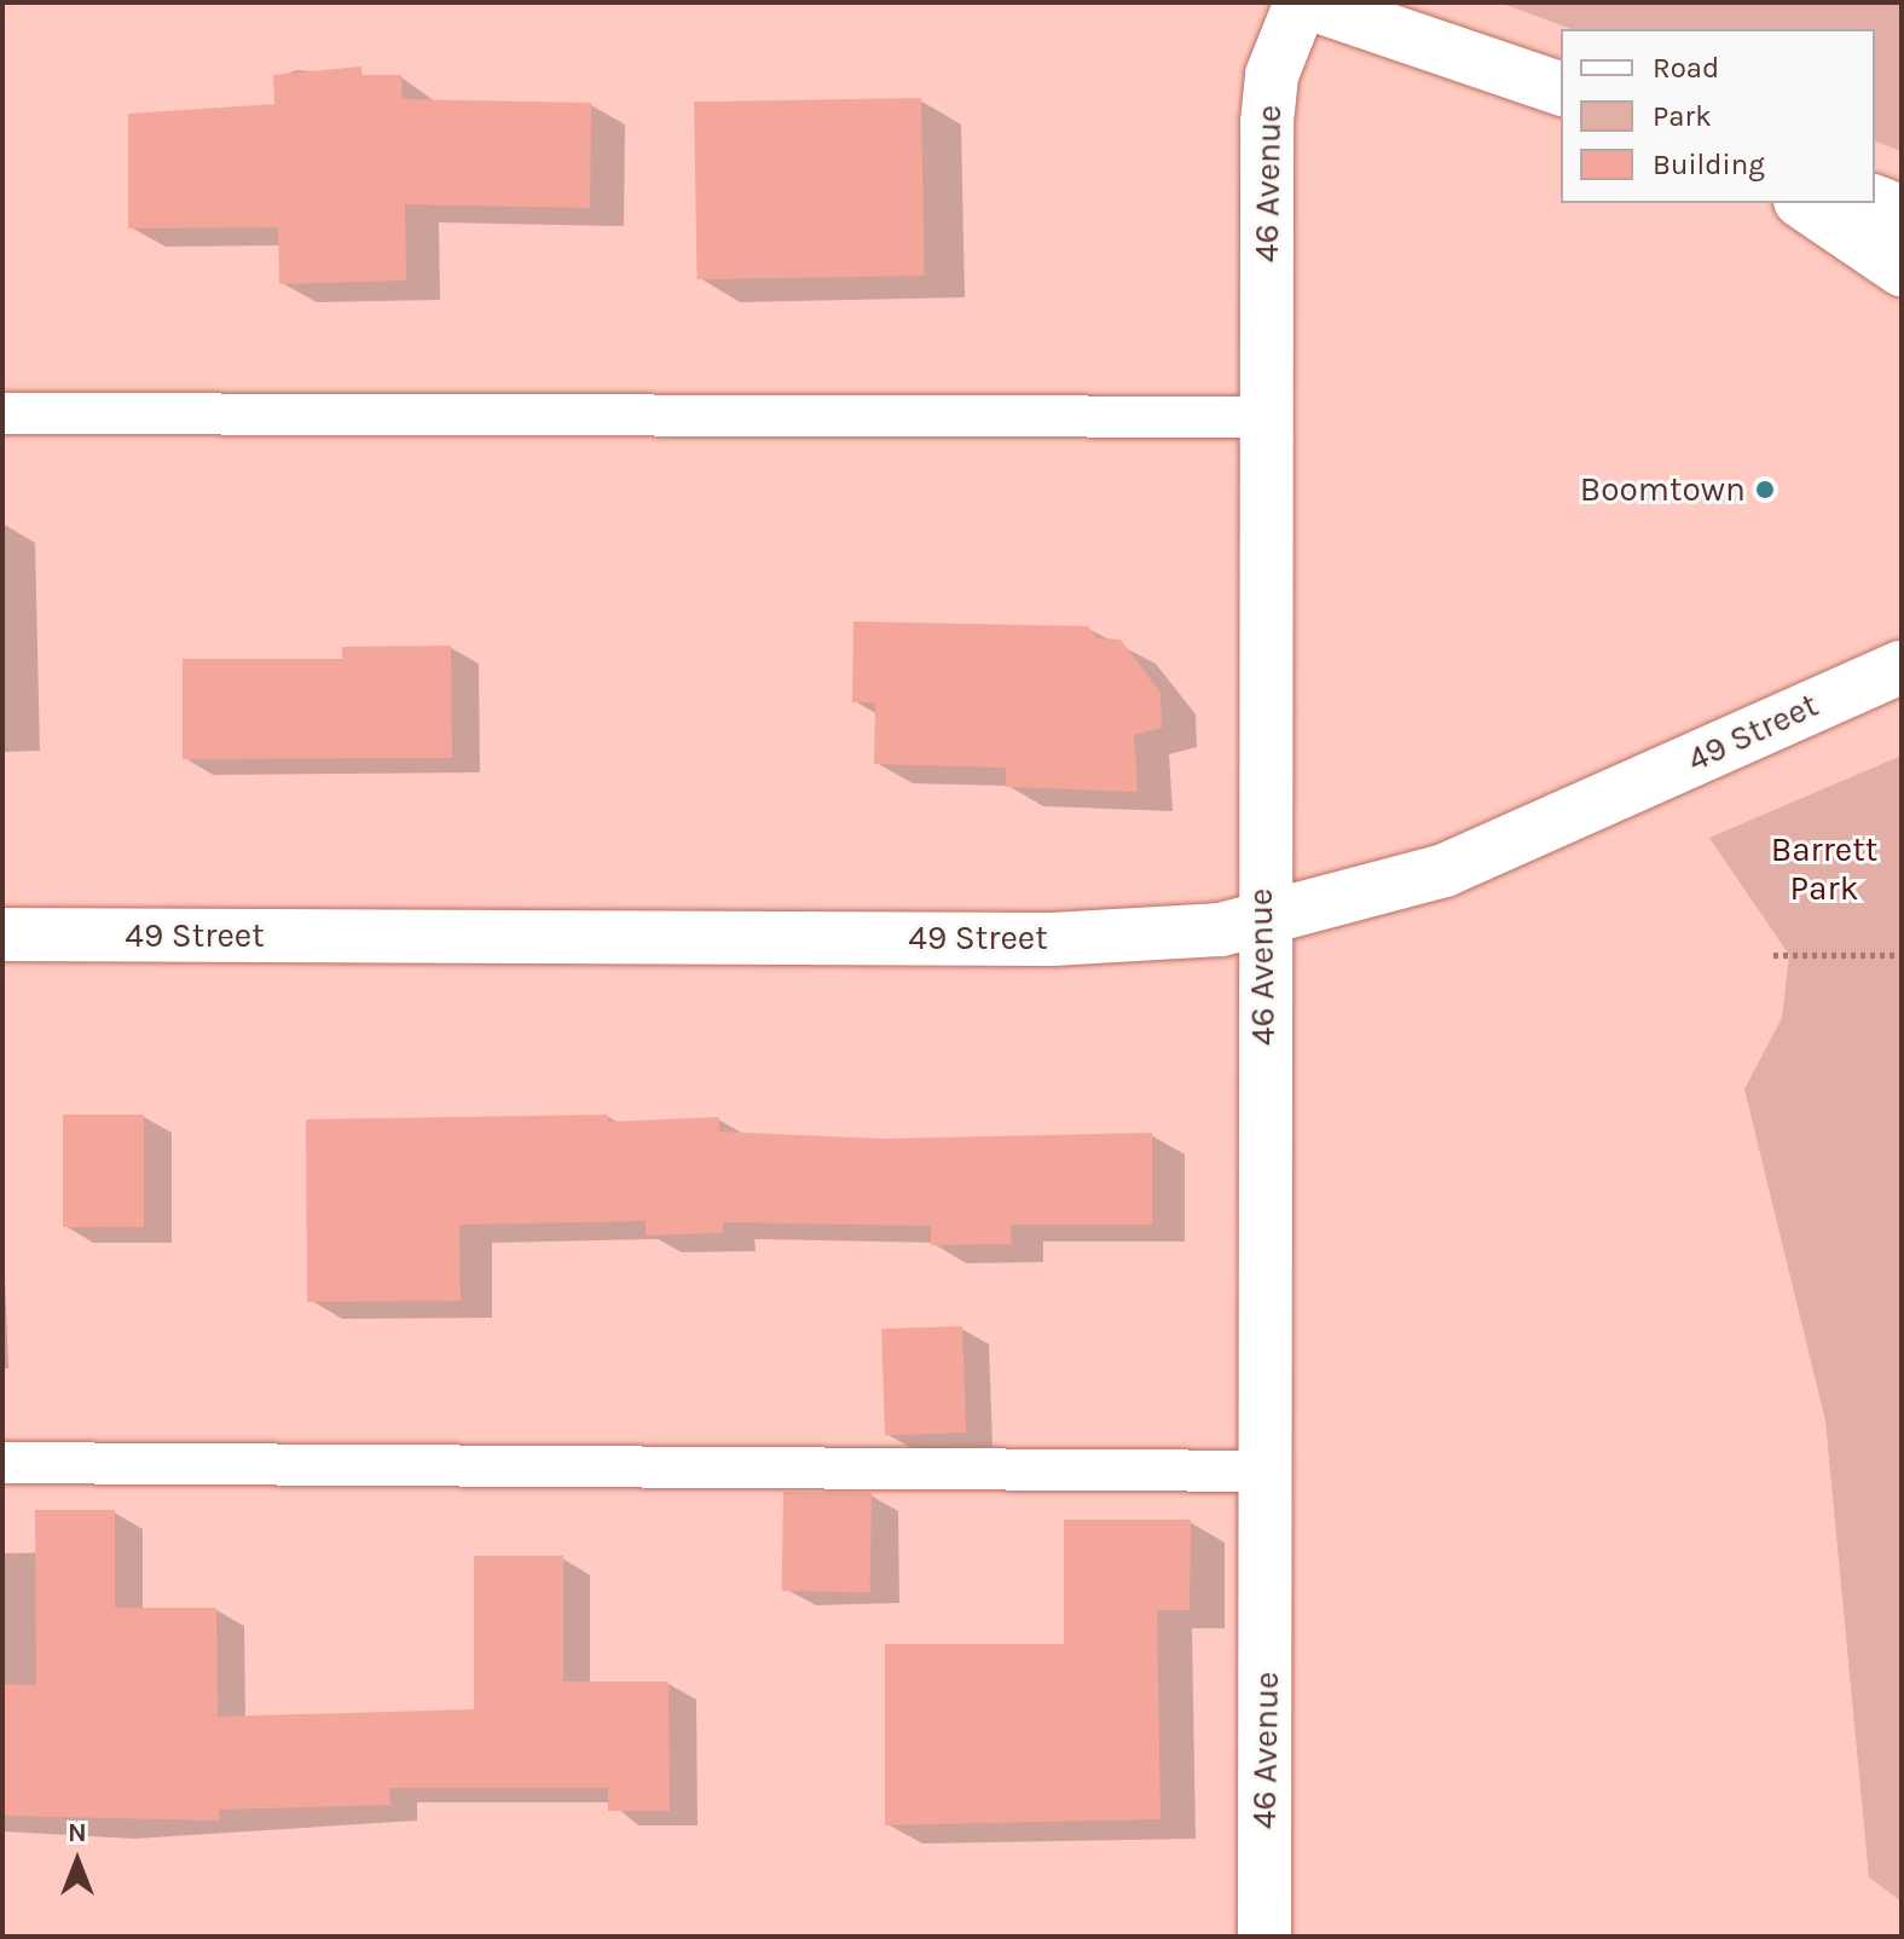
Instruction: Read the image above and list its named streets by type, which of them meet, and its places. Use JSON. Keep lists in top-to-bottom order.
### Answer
{
  "streets": {
    "main road": ["46 Avenue", "49 Street"]
  },
  "crossings": [
    ["46 Avenue", "49 Street"]
  ],
  "parks": ["Barrett Park"],
  "places": ["Boomtown"],
  "legend": ["Road", "Park", "Building"],
  "north": "top"
}
